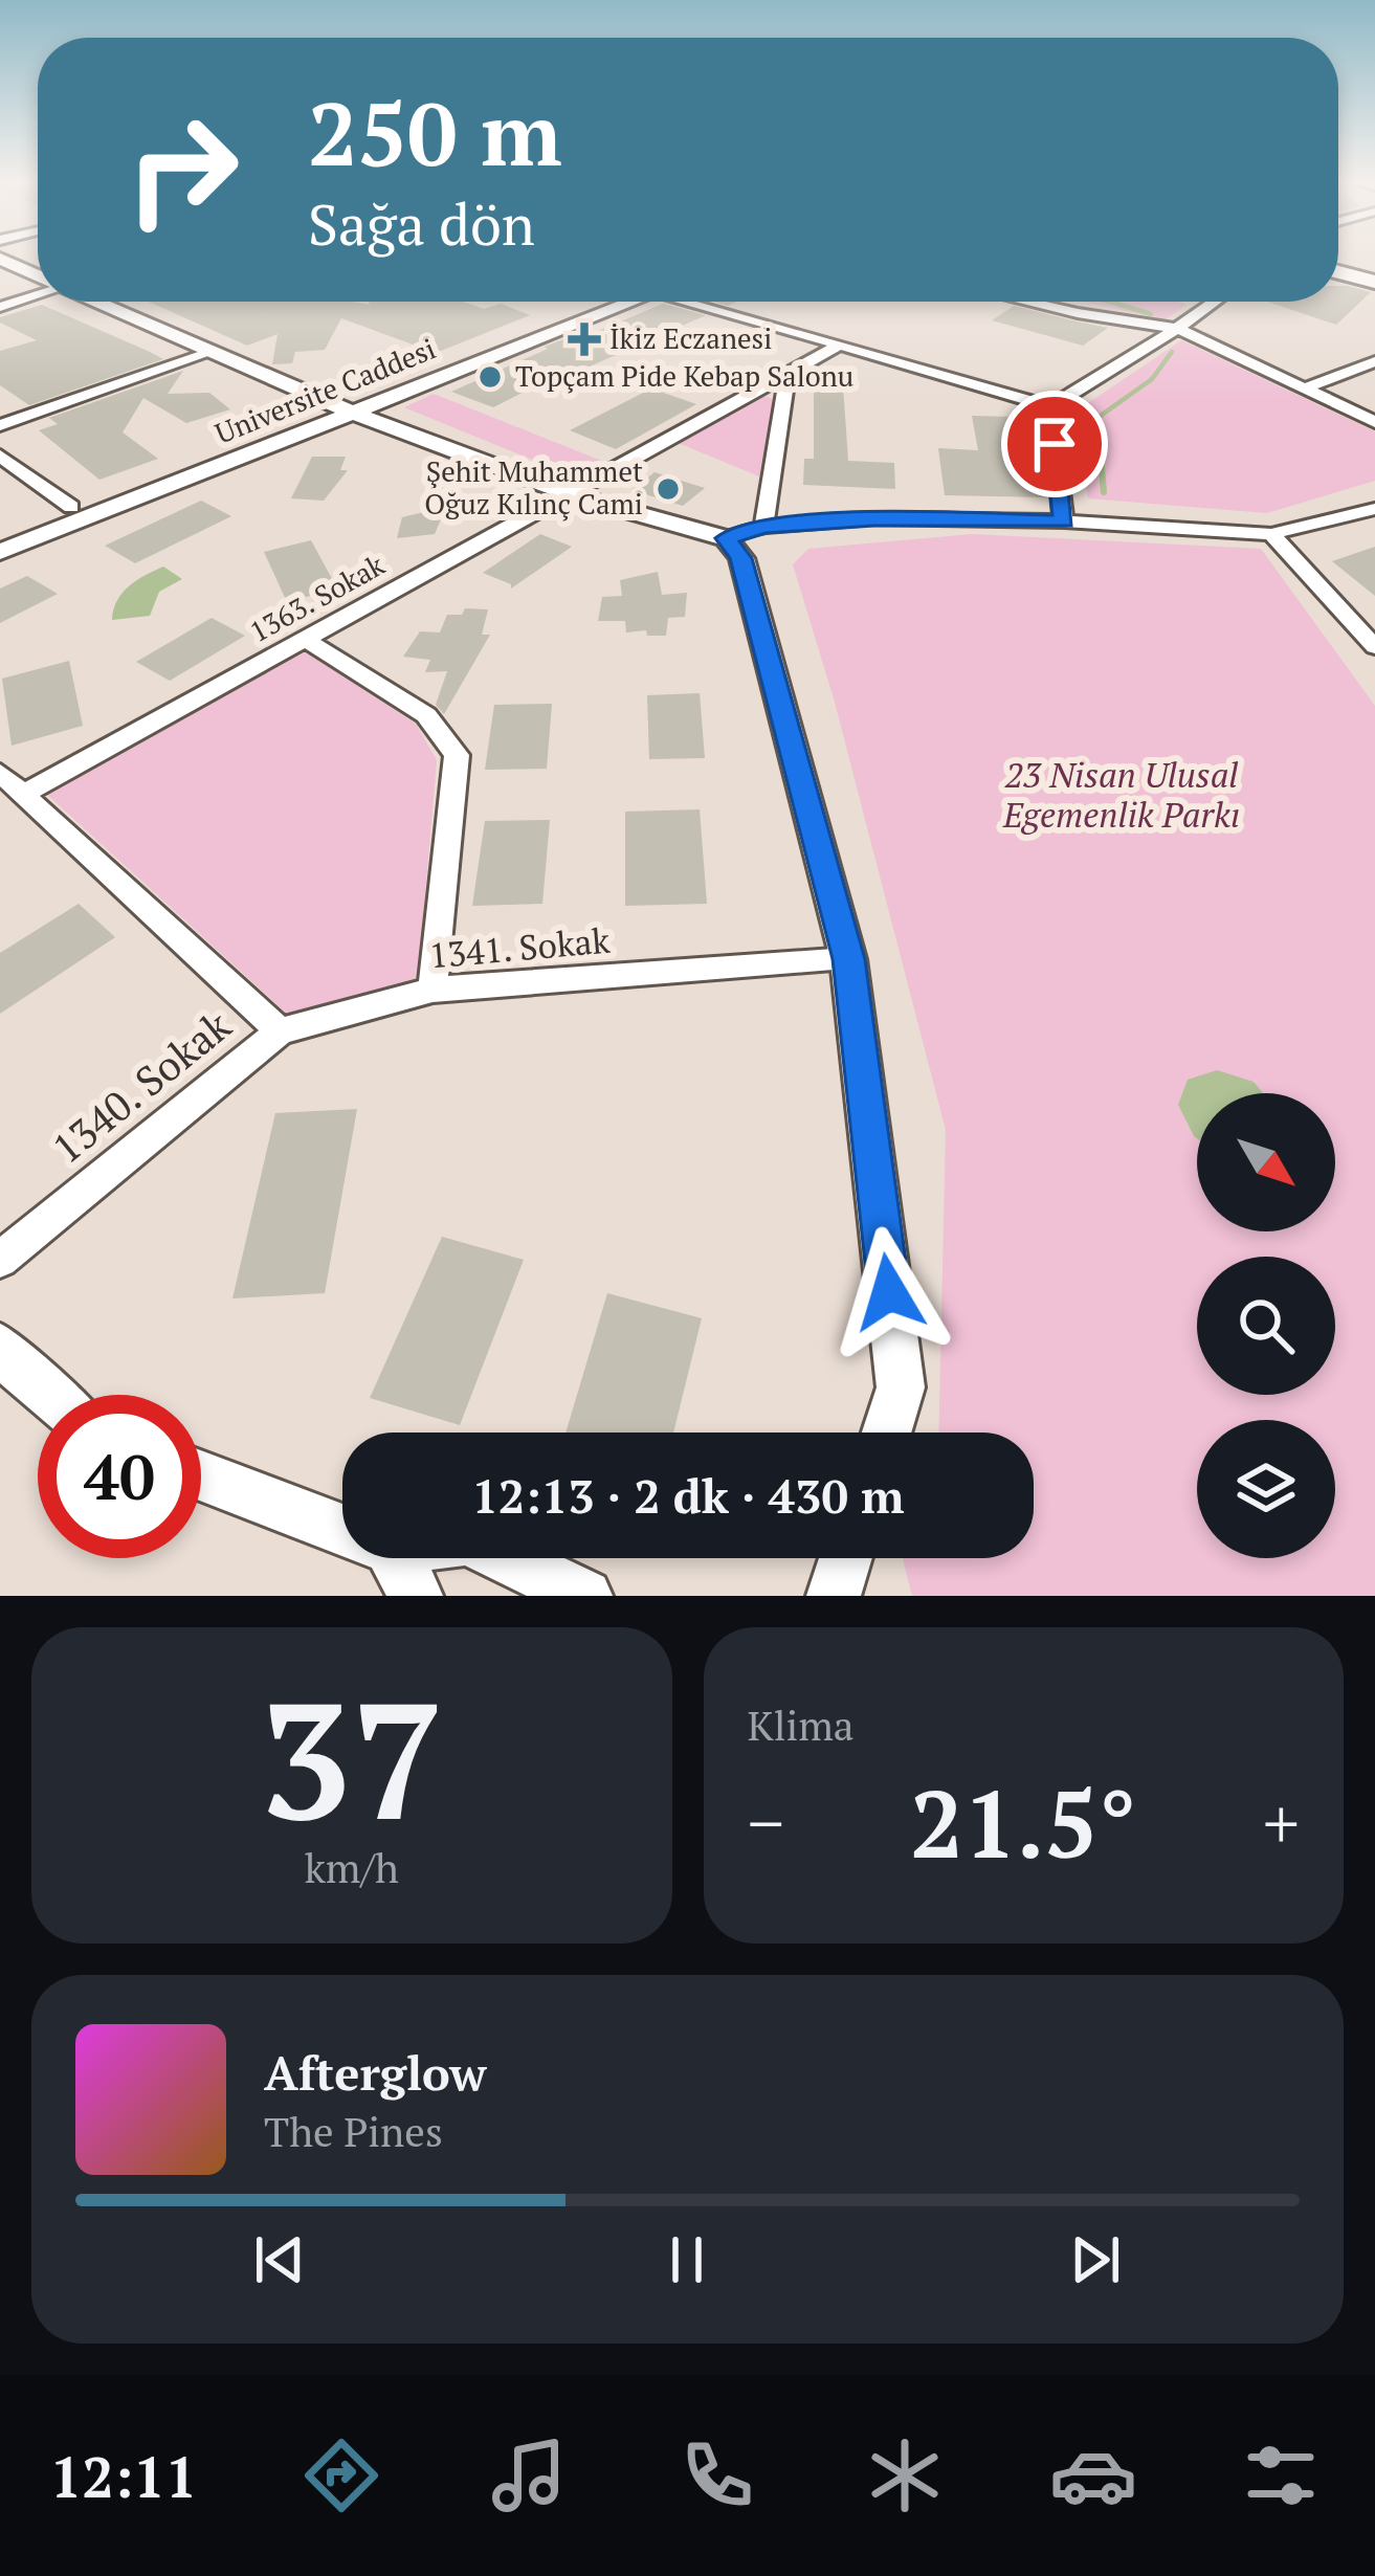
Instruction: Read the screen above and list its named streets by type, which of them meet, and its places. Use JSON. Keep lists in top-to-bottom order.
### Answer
{
  "streets": {
    "street": [
      "Universite Caddesi",
      "1363. Sokak",
      "1341. Sokak",
      "1340. Sokak"
    ]
  },
  "crossings": [
    ["1341. Sokak", "1340. Sokak"]
  ],
  "parks": ["23 Nisan Ulusal Egemenlik Parkı"],
  "places": {
    "health": ["İkiz Eczanesi"],
    "other": ["Topçam Pide Kebap Salonu", "Şehit Muhammet Oğuz Kılınç Cami"]
  },
  "north": "bottom right",
  "page": {
    "turn": ["250 m", "Sağa dön"],
    "limit": "40",
    "trip": "12:13 · 2 dk · 430 m",
    "tile": [
      ["37", "km/h"],
      "Klima"
    ],
    "heat": ["−", "21.5°", "+"],
    "song": ["Afterglow", "The Pines"],
    "tabs": "12:11"
  }
}
